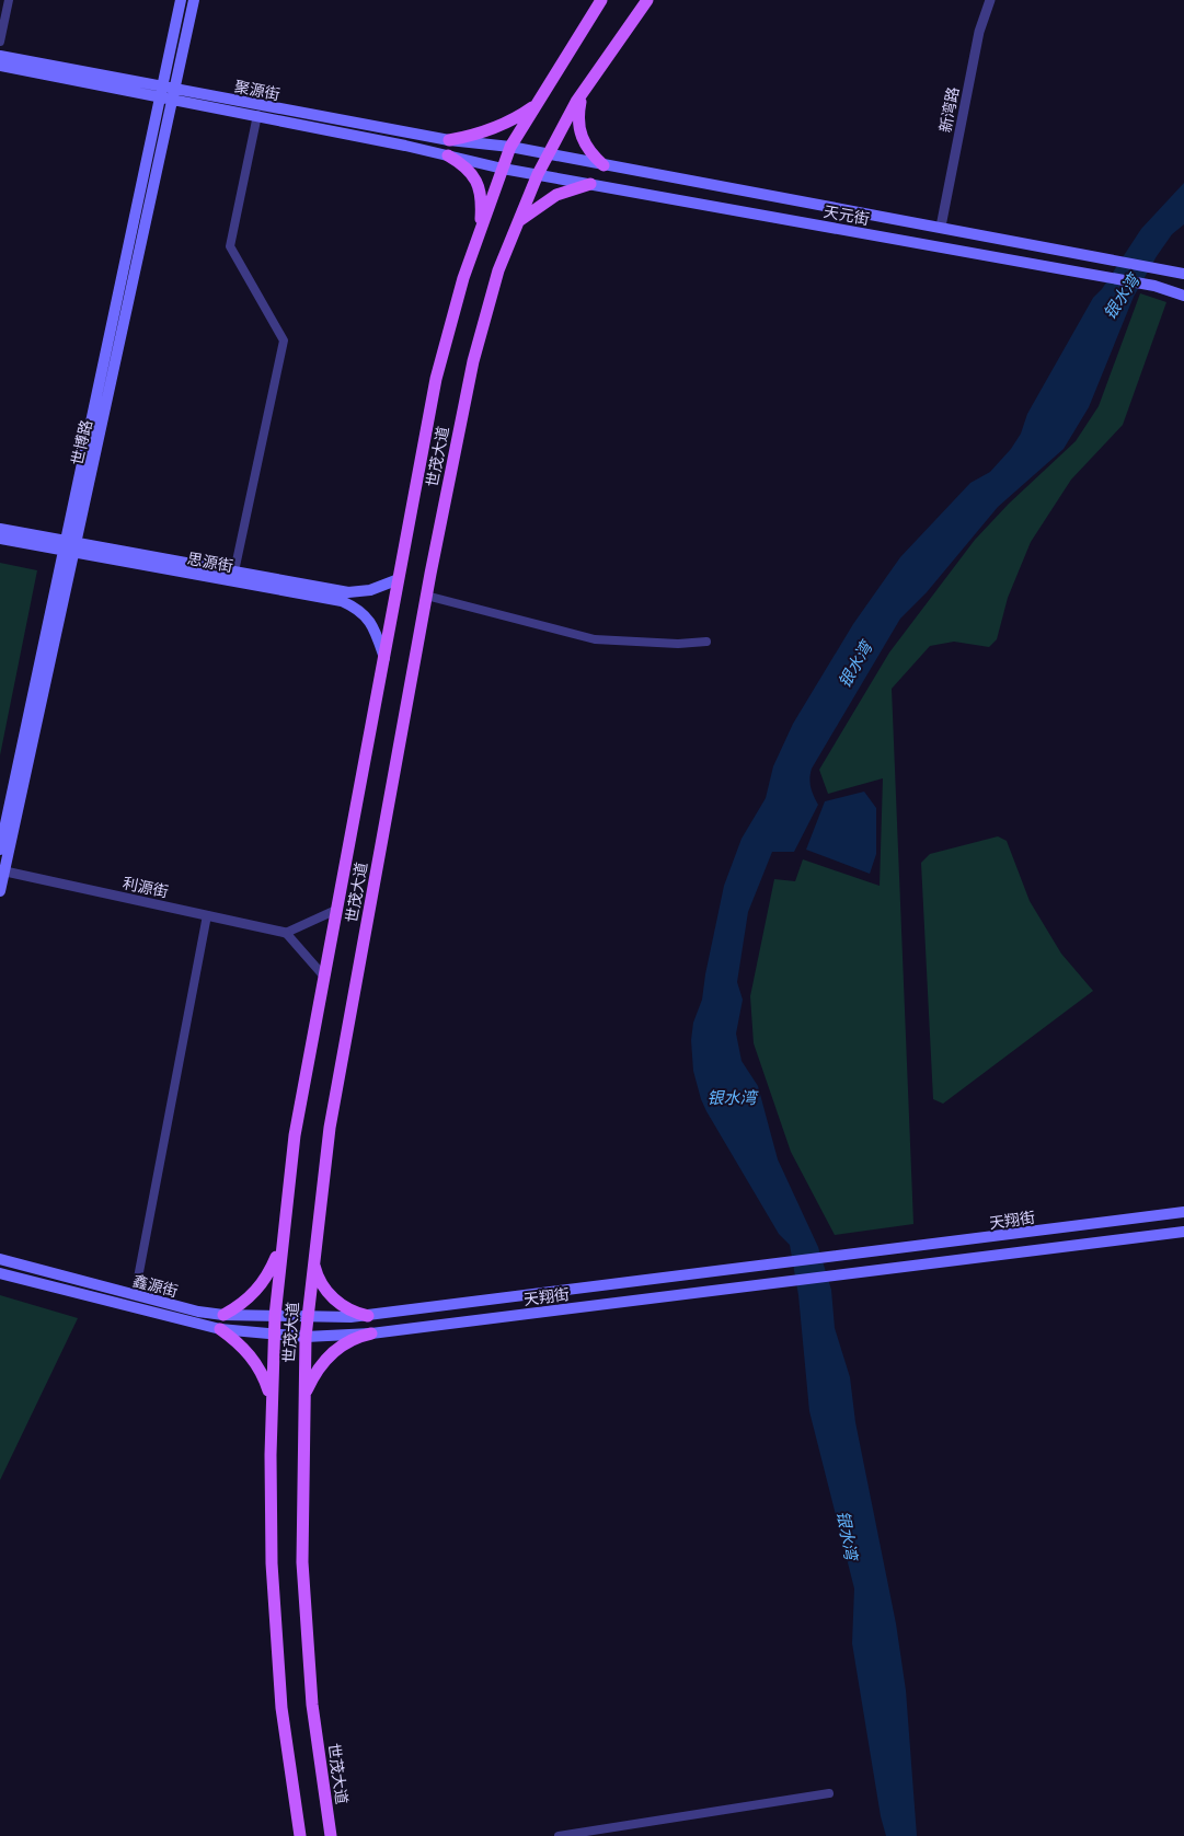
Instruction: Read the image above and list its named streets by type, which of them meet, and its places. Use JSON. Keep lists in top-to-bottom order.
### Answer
{
  "streets": {
    "main road": [
      "聚源街",
      "天元街",
      "世博路",
      "世茂大道",
      "思源街",
      "天翔街",
      "鑫源街"
    ],
    "street": ["新湾路", "利源街"]
  },
  "crossings": [
    ["聚源街", "天元街"],
    ["聚源街", "世博路"],
    ["聚源街", "世茂大道"],
    ["新湾路", "天元街"],
    ["天元街", "世茂大道"],
    ["世博路", "思源街"],
    ["世博路", "利源街"],
    ["世茂大道", "思源街"],
    ["世茂大道", "天翔街"],
    ["世茂大道", "鑫源街"],
    ["天翔街", "鑫源街"]
  ],
  "water": ["银水湾"]
}
